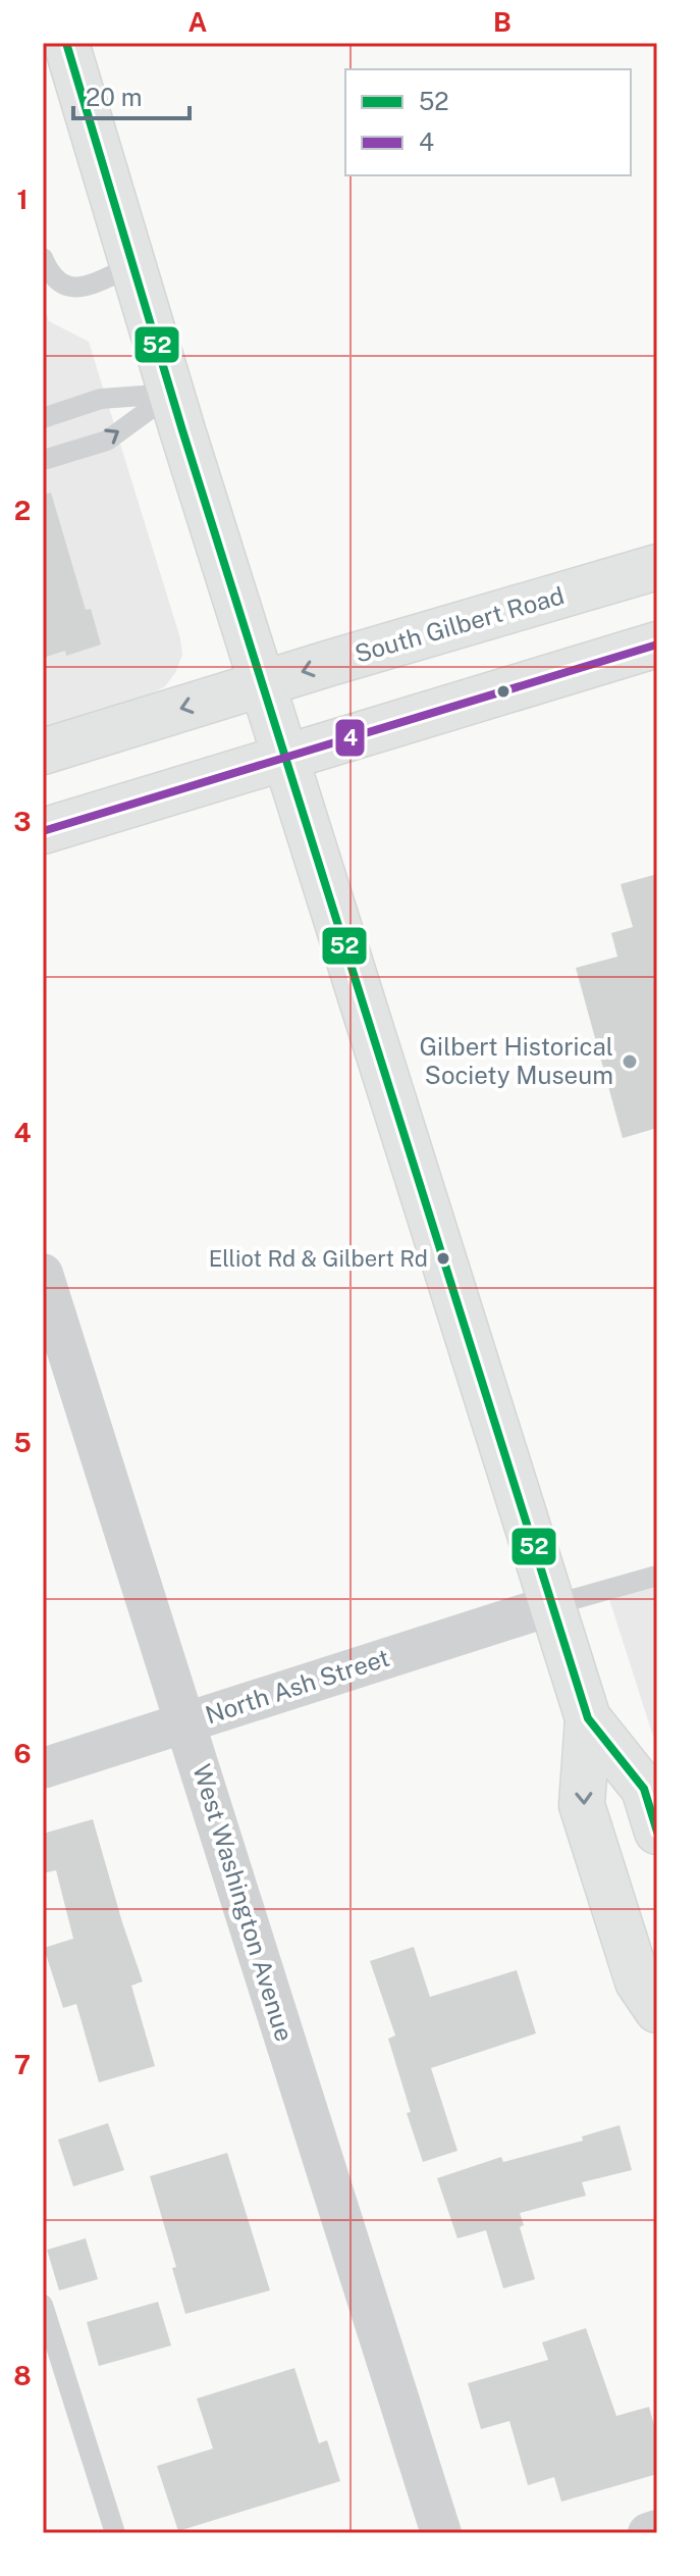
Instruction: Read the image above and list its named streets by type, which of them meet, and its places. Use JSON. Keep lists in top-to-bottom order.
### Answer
{
  "streets": {
    "main road": ["South Gilbert Road"],
    "street": ["North Ash Street", "West Washington Avenue"]
  },
  "crossings": [
    ["North Ash Street", "West Washington Avenue"]
  ],
  "places": ["Gilbert Historical Society Museum", "Elliot Rd & Gilbert Rd"],
  "lines": ["transit line 52", "transit line 4"],
  "legend": ["52", "4"],
  "scale_bar": "20 m",
  "grid": {
    "columns": ["A", "B"],
    "rows": [
      "1",
      "2",
      "3",
      "4",
      "5",
      "6",
      "7",
      "8"
    ]
  }
}
